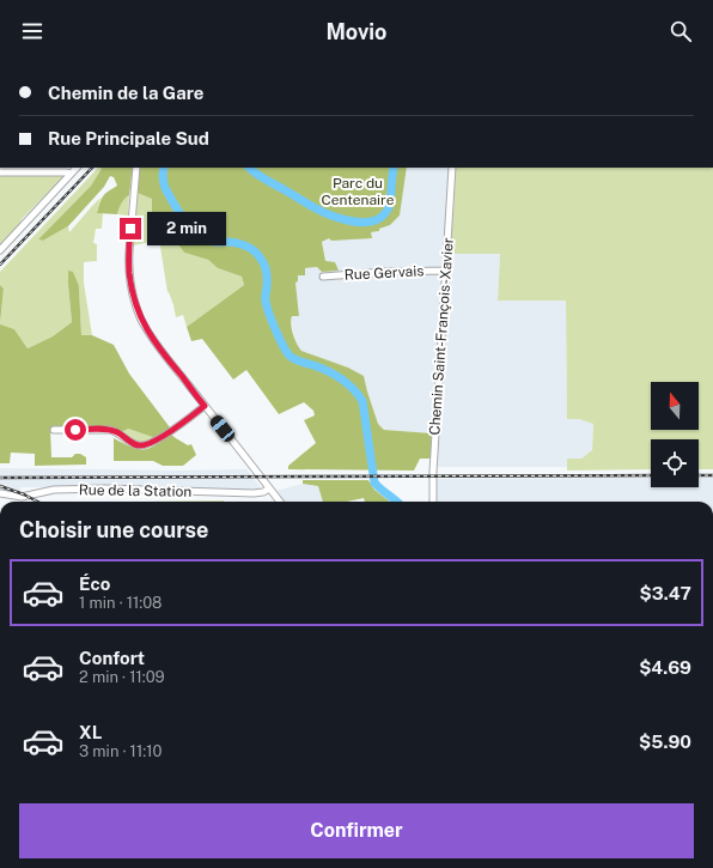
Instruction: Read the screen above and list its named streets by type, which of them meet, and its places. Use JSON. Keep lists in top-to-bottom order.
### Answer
{
  "streets": {
    "street": ["Rue Gervais", "Chemin Saint-François-Xavier", "Rue de la Station"]
  },
  "crossings": [
    ["Rue Gervais", "Chemin Saint-François-Xavier"]
  ],
  "parks": ["Parc du Centenaire"],
  "north": "top",
  "page": {
    "header": "Movio",
    "banner": ["Chemin de la Gare", "Rue Principale Sud"],
    "bubble": "2 min",
    "heading": "Choisir une course",
    "list": [
      {
        "name": "Éco",
        "note": "1 min · 11:08",
        "value": "$3.47"
      },
      {
        "name": "Confort",
        "note": "2 min · 11:09",
        "value": "$4.69"
      },
      {
        "name": "XL",
        "note": "3 min · 11:10",
        "value": "$5.90"
      }
    ],
    "buttons": "Confirmer"
  }
}
